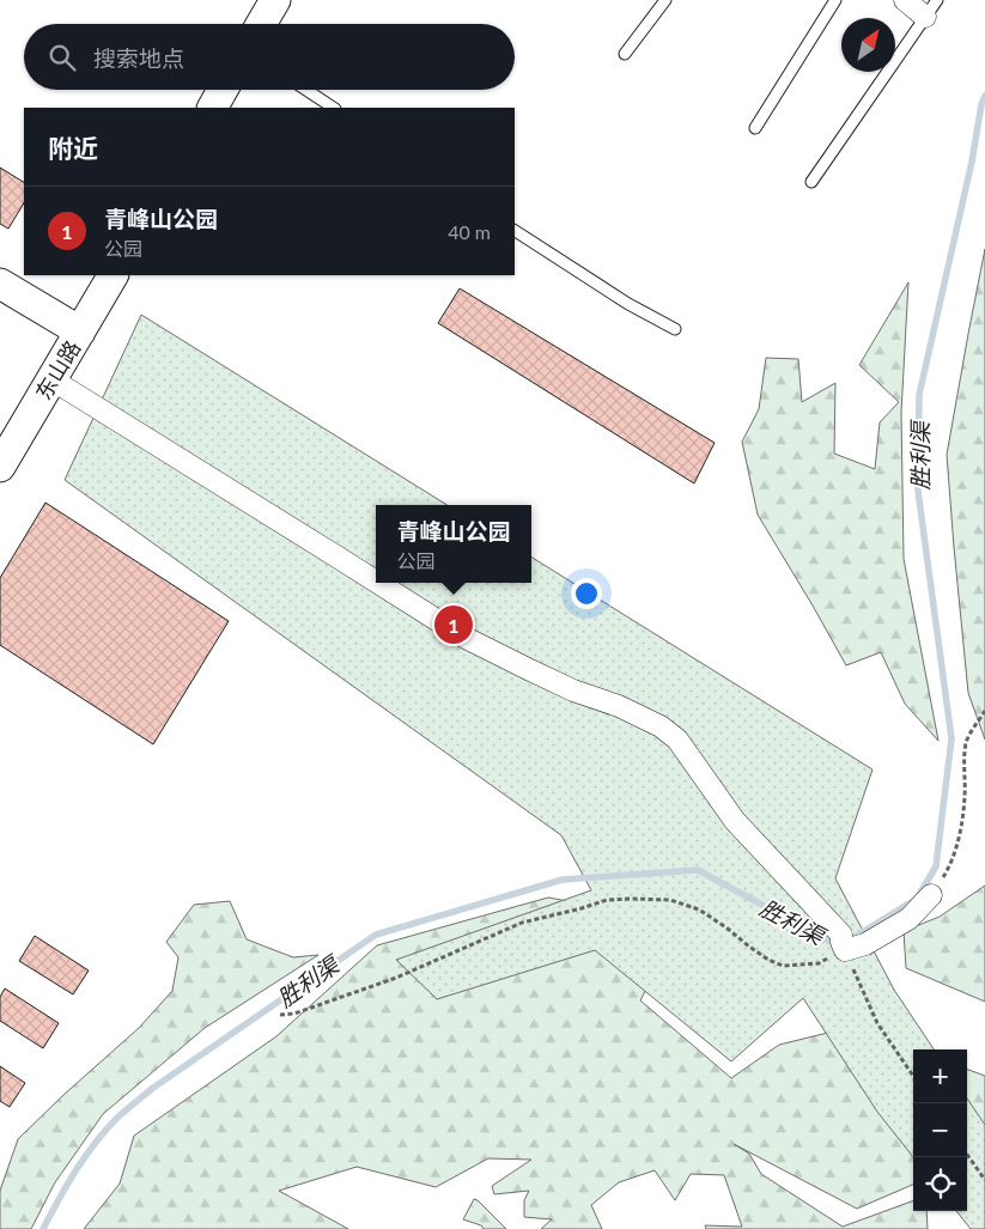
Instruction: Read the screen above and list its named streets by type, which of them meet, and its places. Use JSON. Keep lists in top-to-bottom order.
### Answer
{
  "streets": {
    "street": ["东山路"]
  },
  "water": ["胜利渠"],
  "north": "top right",
  "page": {
    "search": "搜索地点",
    "heading": "附近",
    "list": [
      {
        "mark": "1",
        "name": "青峰山公园",
        "note": "公园",
        "value": "40 m"
      }
    ],
    "popup": ["青峰山公园", "公园"],
    "pins": "1",
    "map_buttons": ["+", "−"]
  }
}
